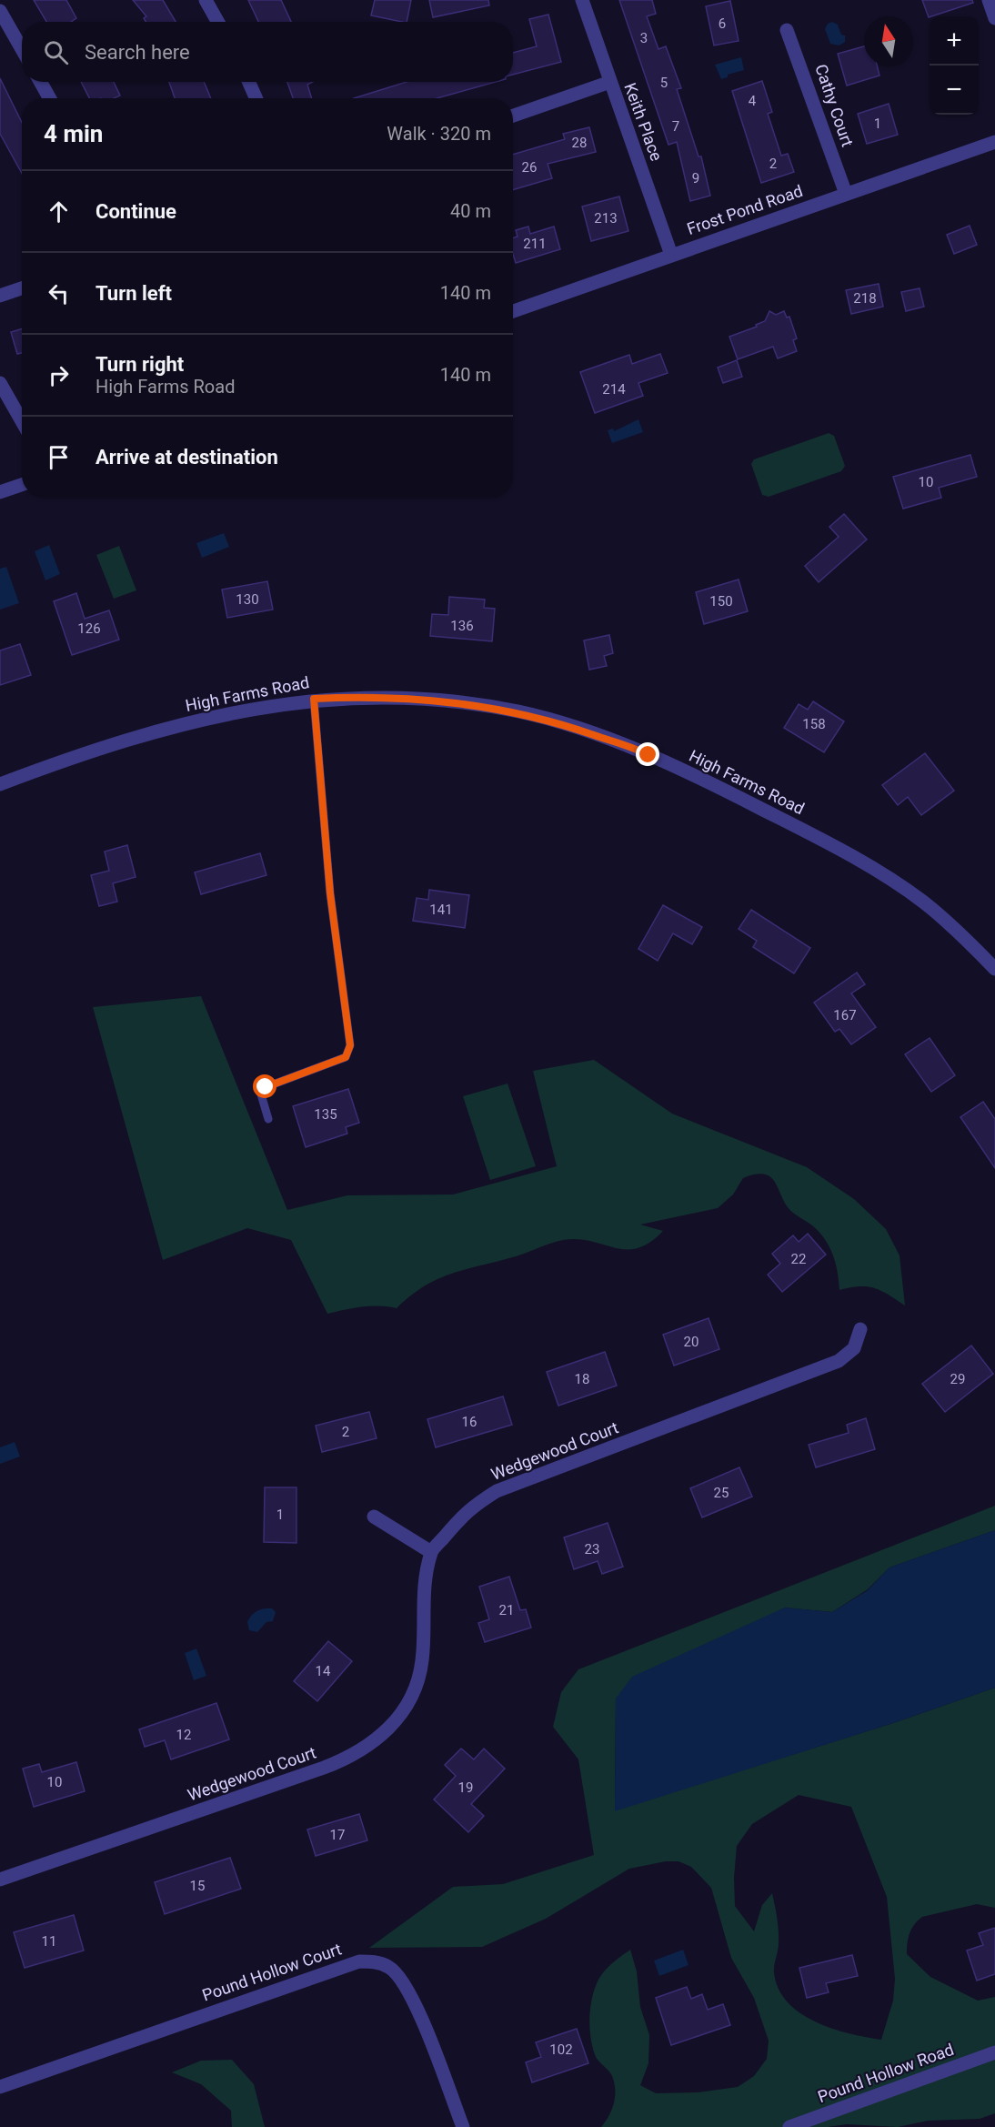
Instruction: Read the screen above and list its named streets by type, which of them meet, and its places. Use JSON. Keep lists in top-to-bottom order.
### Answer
{
  "streets": {
    "street": [
      "Cathy Court",
      "Keith Place",
      "Frost Pond Road",
      "High Farms Road",
      "Wedgewood Court",
      "Pound Hollow Court",
      "Pound Hollow Road"
    ]
  },
  "crossings": [
    ["Cathy Court", "Frost Pond Road"],
    ["Keith Place", "Frost Pond Road"]
  ],
  "house_numbers": [
    "6",
    "3",
    "5",
    "4",
    "1",
    "7",
    "28",
    "2",
    "26",
    "9",
    "213",
    "211",
    "218",
    "214",
    "10",
    "130",
    "150",
    "136",
    "126",
    "158",
    "141",
    "167",
    "135",
    "22",
    "20",
    "18",
    "29",
    "16",
    "2",
    "25",
    "1",
    "23",
    "21",
    "14",
    "12",
    "10",
    "19",
    "17",
    "15",
    "11",
    "102"
  ],
  "north": "top",
  "page": {
    "map_buttons": ["+", "−"],
    "search": "Search here",
    "heading": ["4 min", "Walk · 320 m"],
    "list": [
      ["Continue", "40 m"],
      ["Turn left", "140 m"],
      ["Turn right", "High Farms Road", "140 m"],
      "Arrive at destination"
    ]
  }
}
